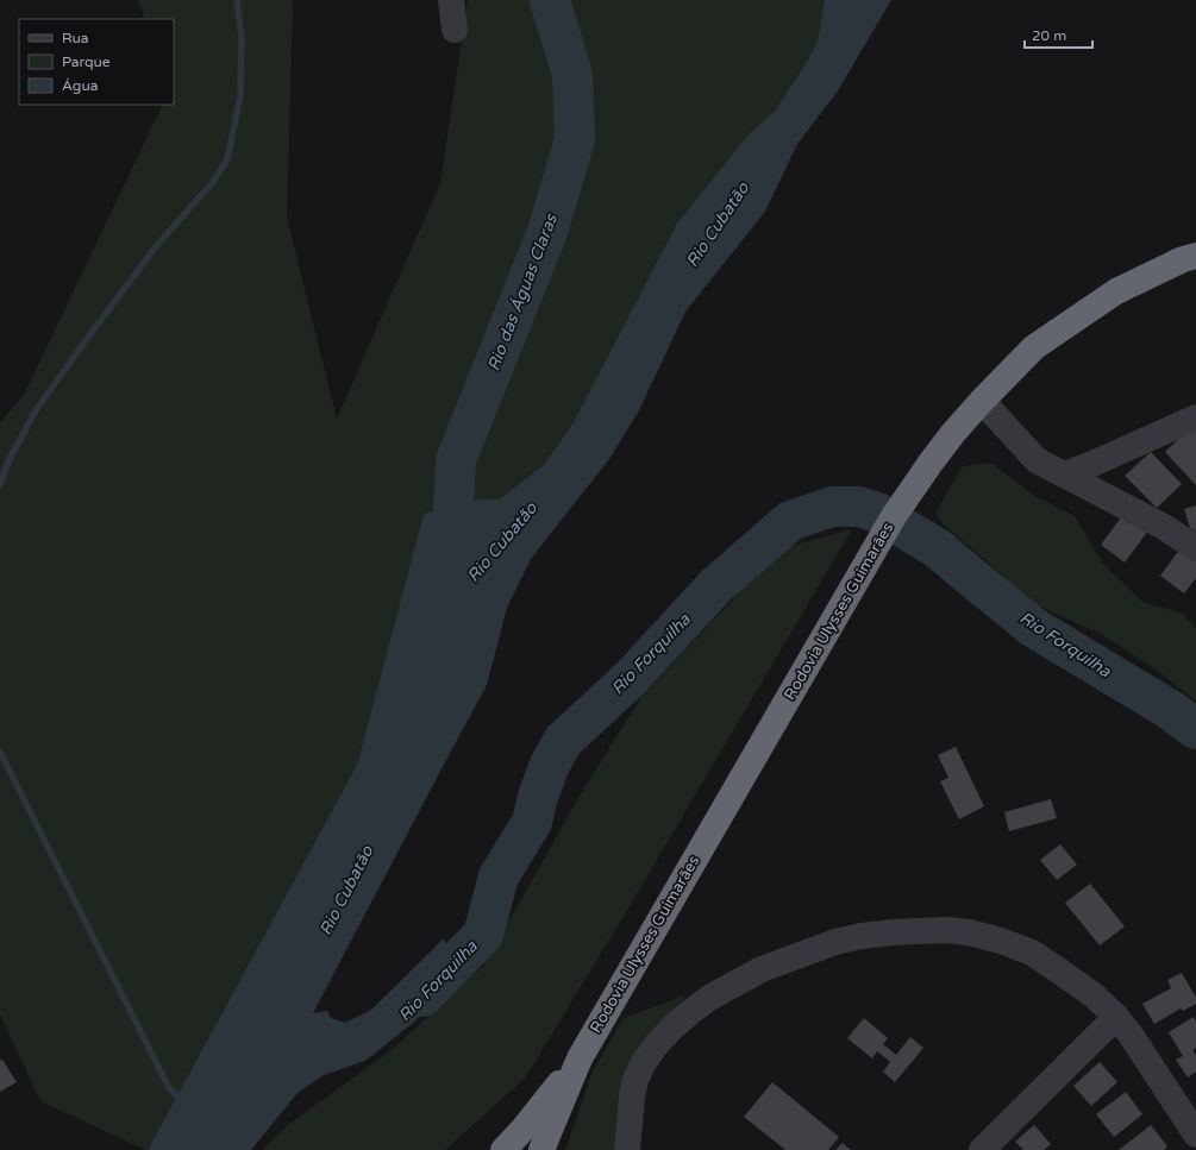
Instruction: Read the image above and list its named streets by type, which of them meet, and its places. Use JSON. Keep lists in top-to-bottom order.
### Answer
{
  "streets": {
    "highway": ["Rodovia Ulysses Guimarães"]
  },
  "water": ["Rio Cubatão", "Rio das Águas Claras", "Rio Forquilha"],
  "legend": ["Rua", "Parque", "Água"],
  "scale_bar": "20 m"
}
